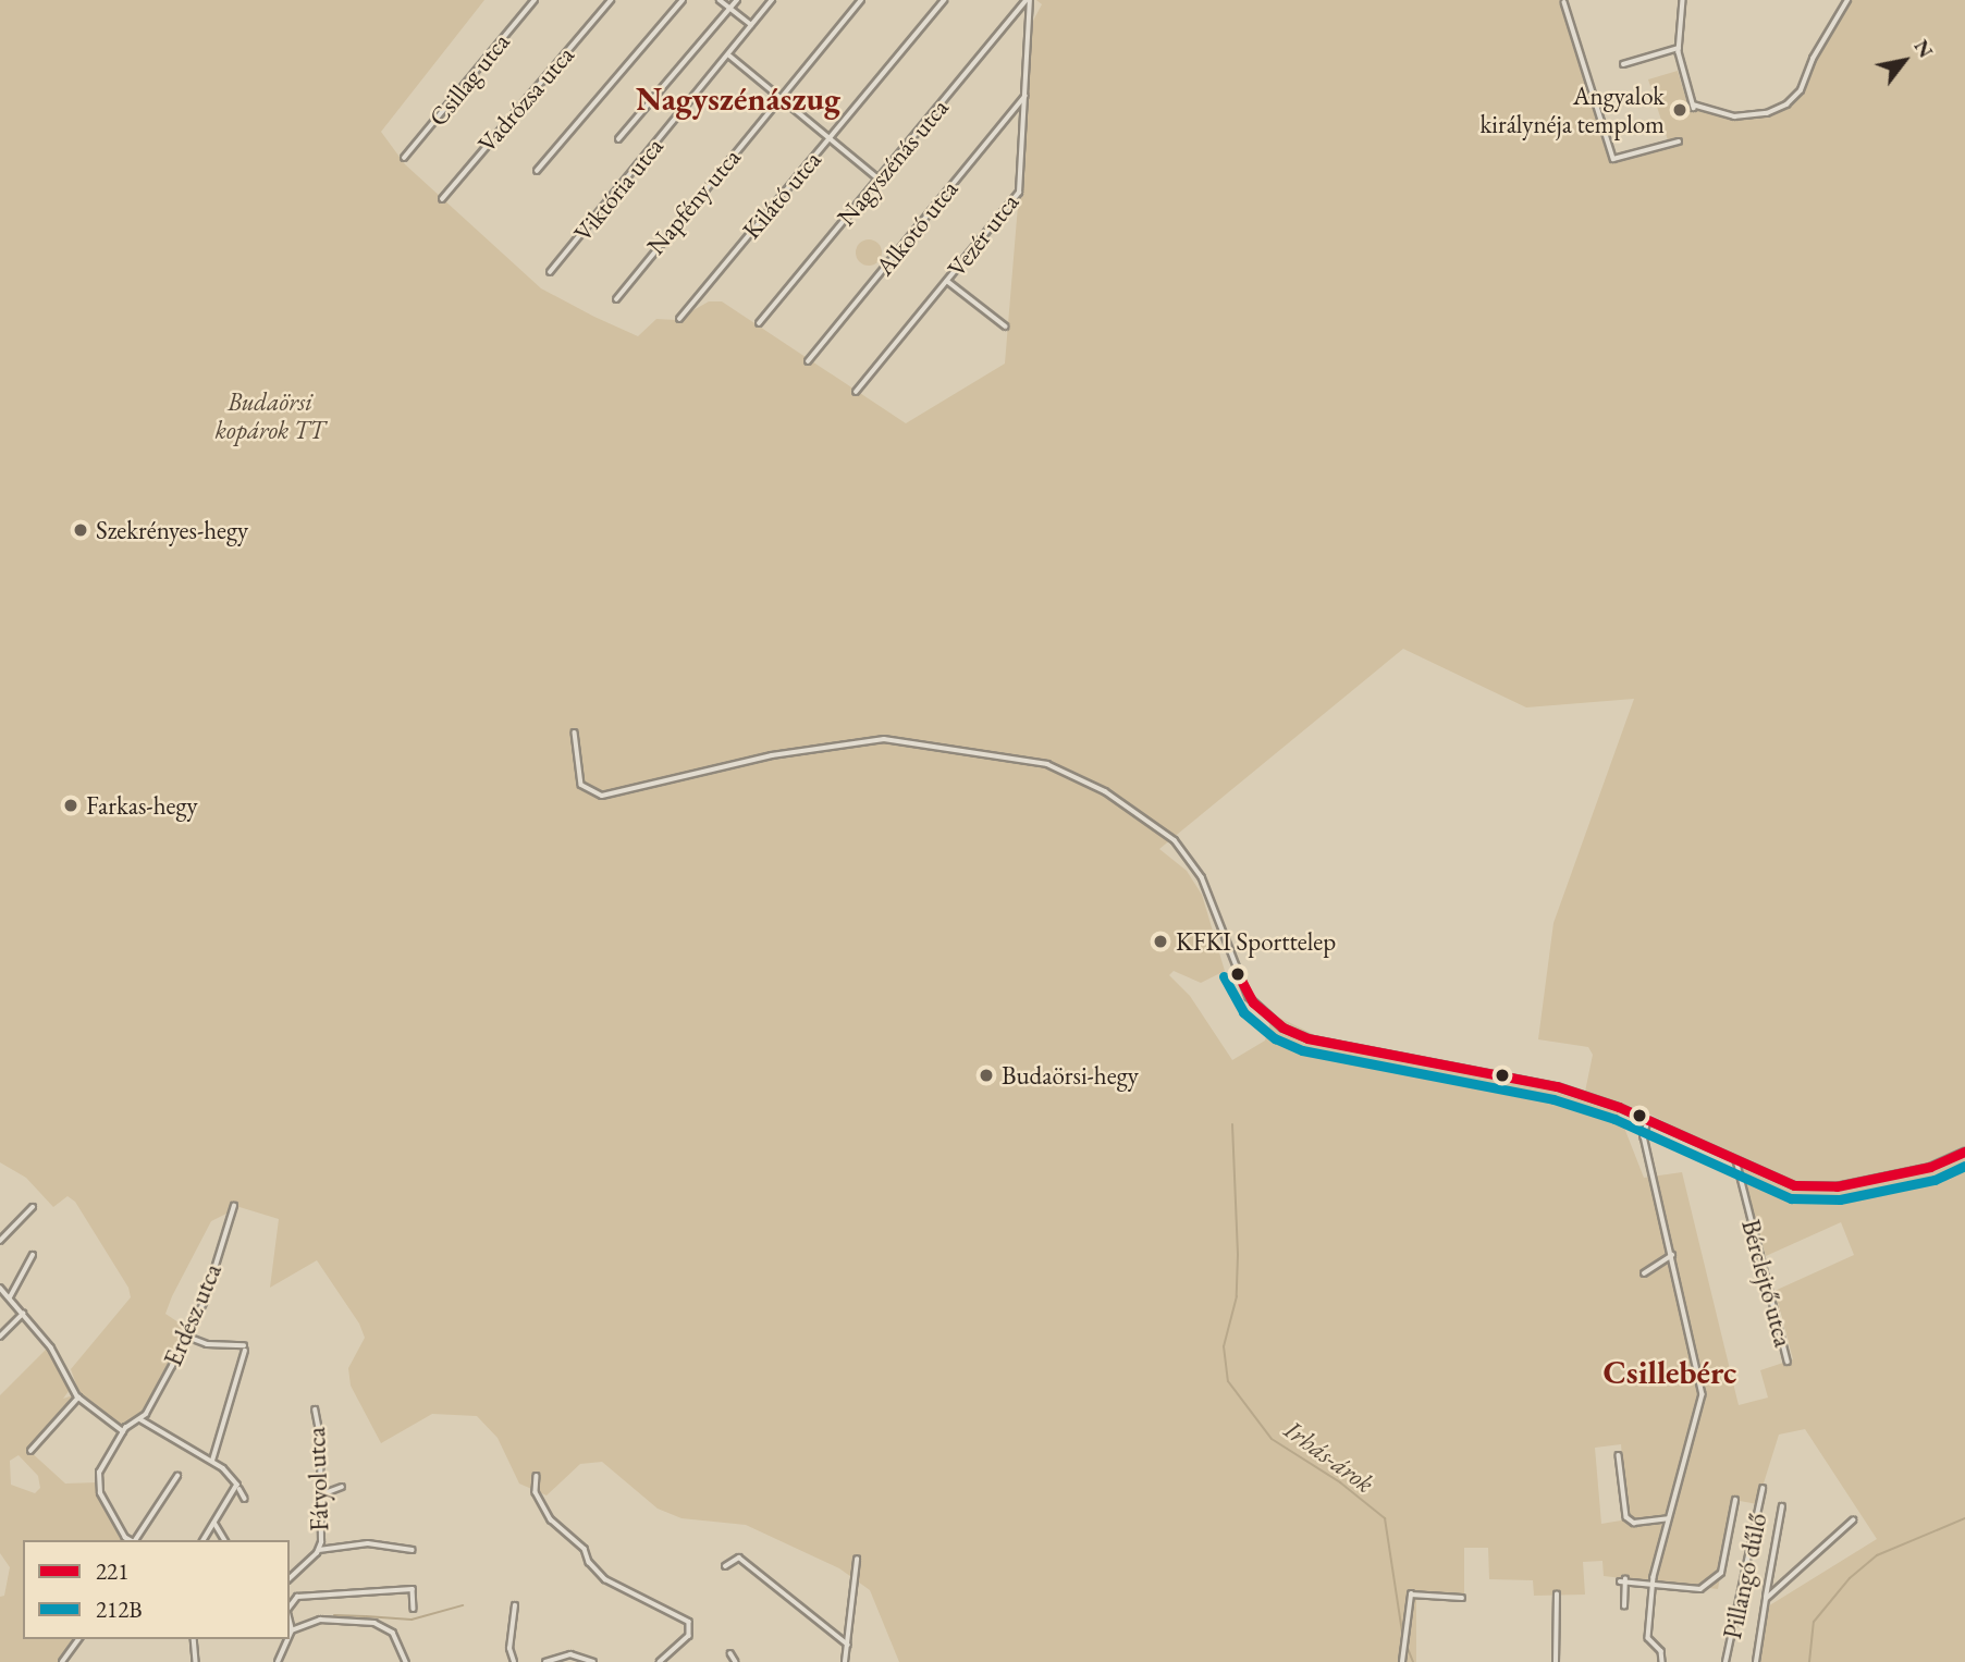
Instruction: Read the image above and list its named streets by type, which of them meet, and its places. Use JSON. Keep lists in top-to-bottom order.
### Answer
{
  "streets": {
    "street": [
      "Csillag utca",
      "Vadrózsa utca",
      "Nagyszénás utca",
      "Viktória utca",
      "Kilátó utca",
      "Napfény utca",
      "Alkotó utca",
      "Vezér utca",
      "Bérclejtő utca",
      "Erdész utca",
      "Fátyol utca",
      "Pillangó dűlő"
    ]
  },
  "crossings": [
    ["Nagyszénás utca", "Vezér utca"],
    ["Alkotó utca", "Vezér utca"]
  ],
  "districts": ["Nagyszénászug", "Csillebérc"],
  "water": ["Irhás-árok"],
  "parks": ["Budaörsi kopárok TT"],
  "places": [
    "Angyalok királynéja templom",
    "Szekrényes-hegy",
    "Farkas-hegy",
    "KFKI Sporttelep",
    "Budaörsi-hegy"
  ],
  "lines": ["transit line 221", "transit line 212B"],
  "legend": ["221", "212B"],
  "north": "top right"
}
